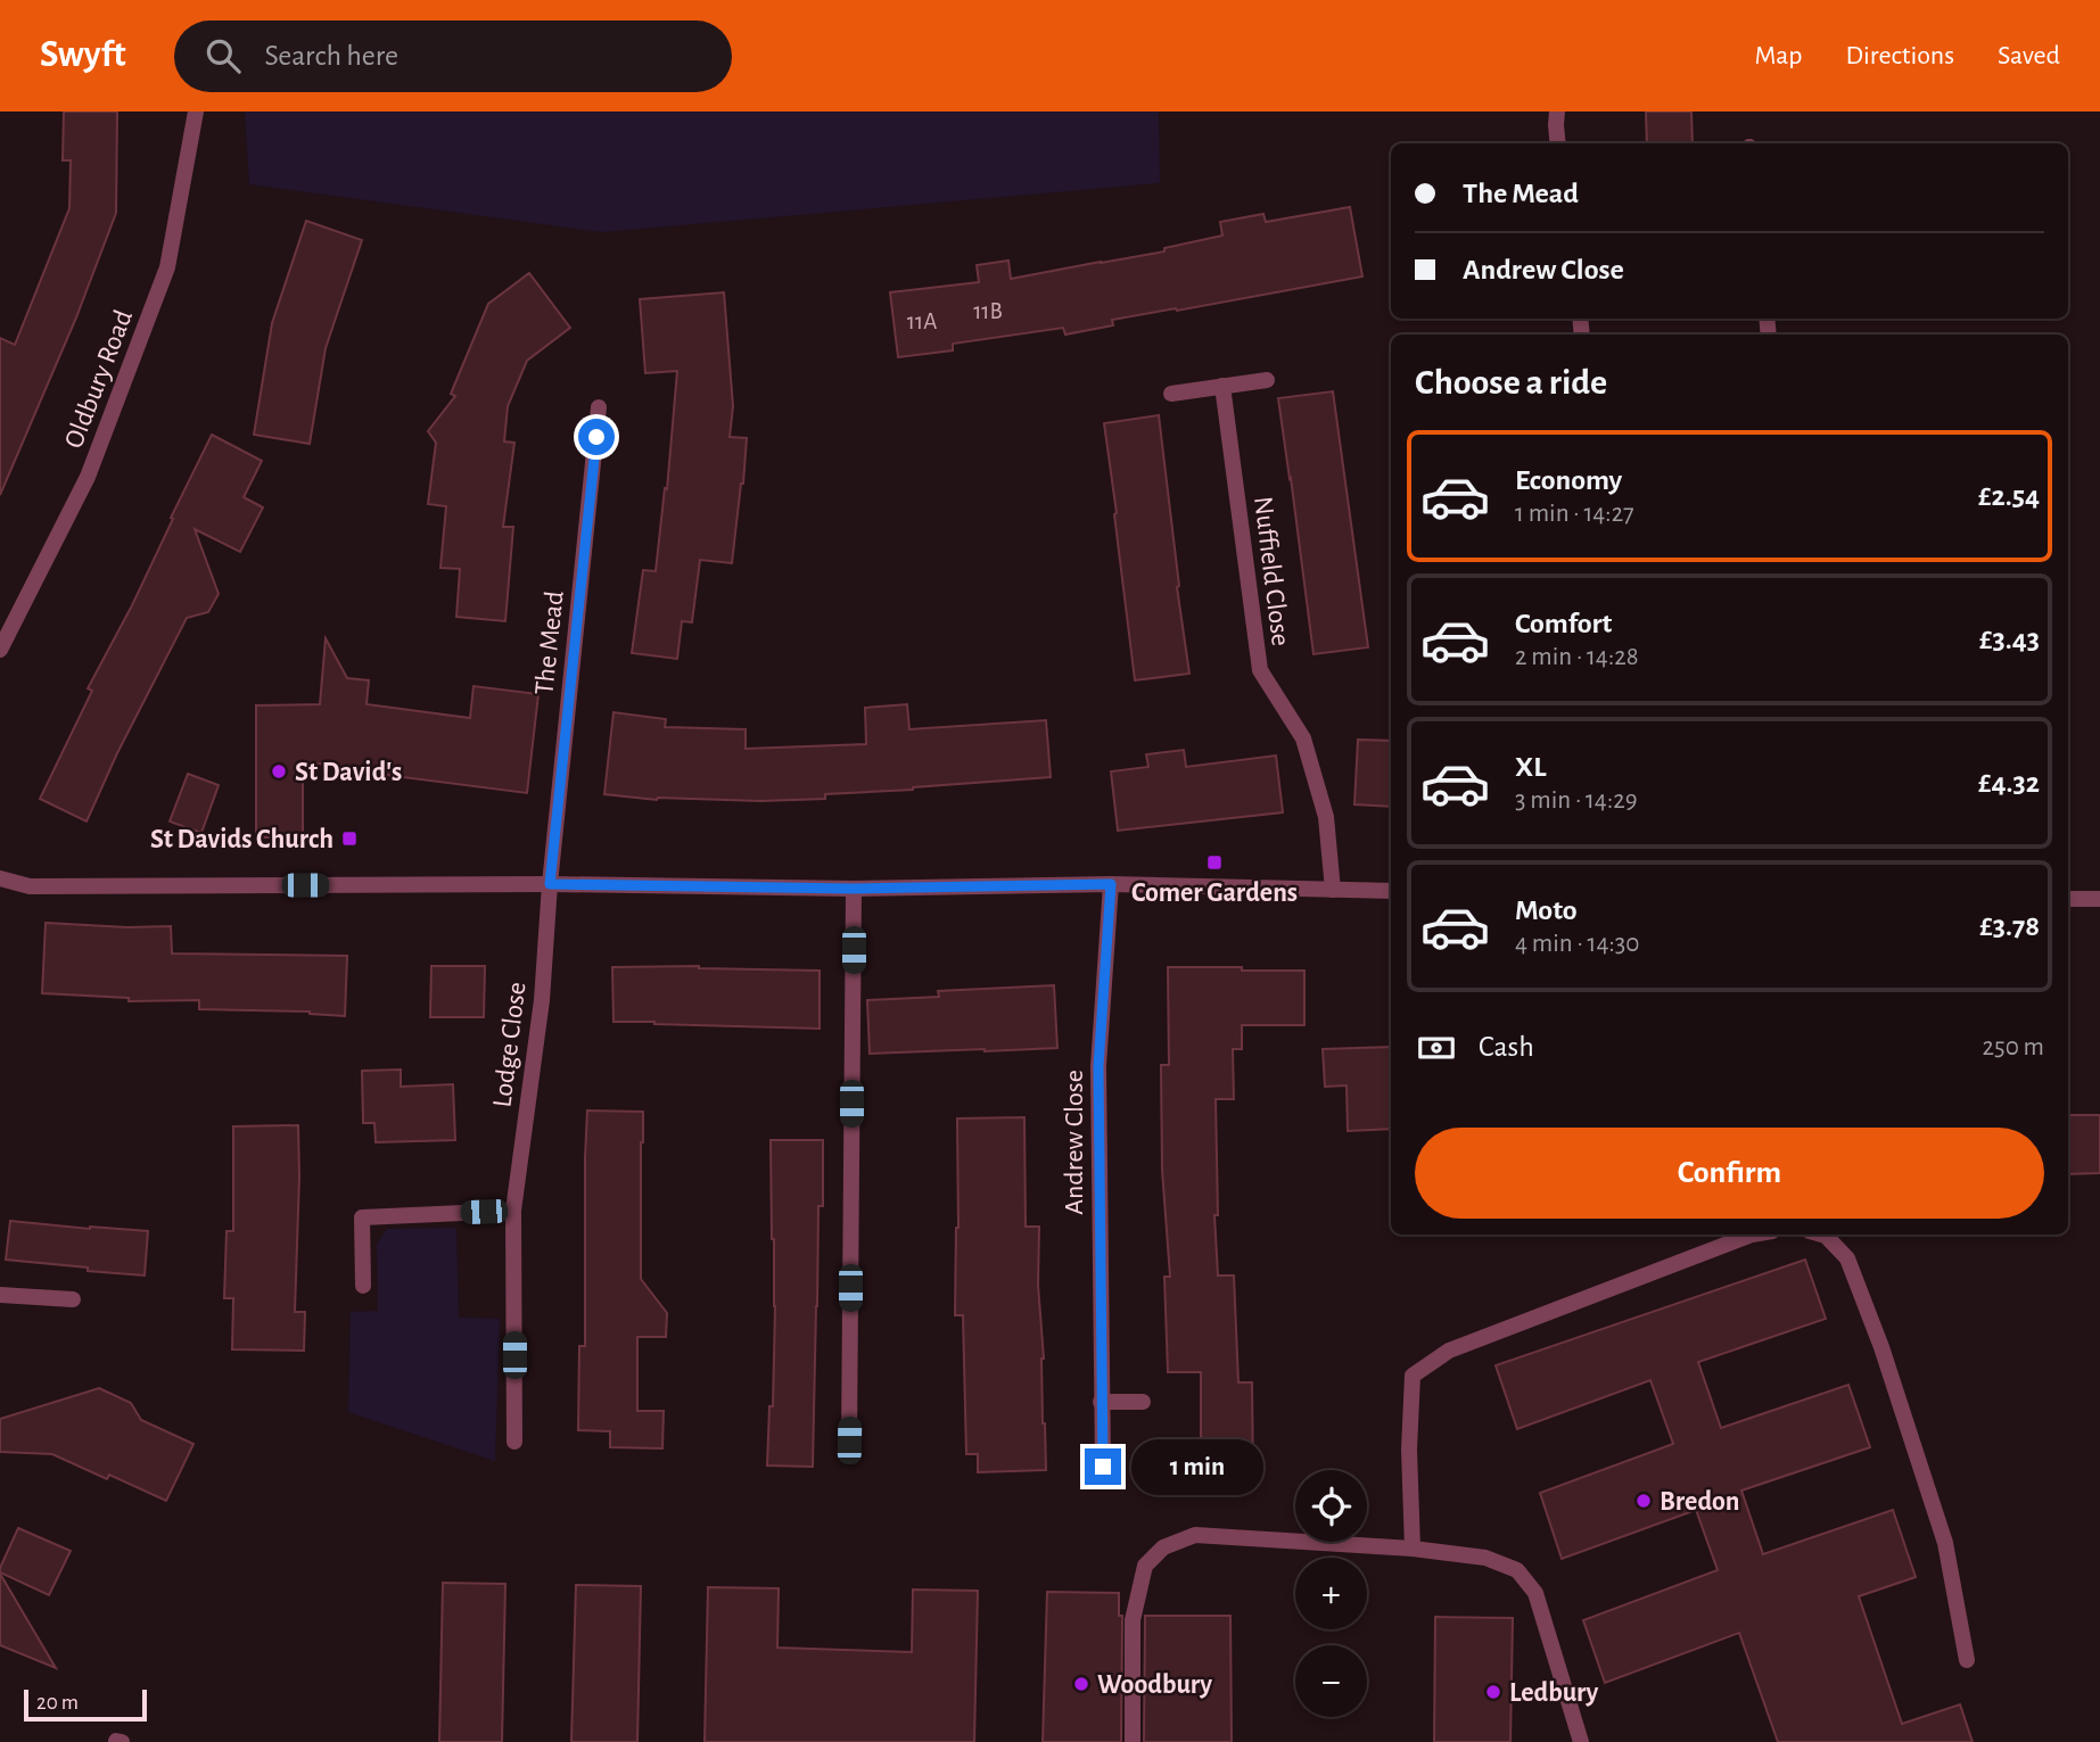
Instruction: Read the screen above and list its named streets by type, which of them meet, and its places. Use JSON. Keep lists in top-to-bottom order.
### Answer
{
  "streets": {
    "street": [
      "Oldbury Road",
      "Nuffield Close",
      "The Mead",
      "Lodge Close",
      "Andrew Close"
    ]
  },
  "crossings": [
    ["The Mead", "Lodge Close"]
  ],
  "places": {
    "other": [
      "St David's",
      "Bredon",
      "Woodbury",
      "Ledbury"
    ],
    "transit": ["St Davids Church", "Comer Gardens"]
  },
  "house_numbers": ["11B", "11A"],
  "scale_bar": "20 m",
  "page": {
    "header": "Swyft",
    "search": "Search here",
    "nav": ["Map", "Directions", "Saved"],
    "banner": ["The Mead", "Andrew Close"],
    "heading": "Choose a ride",
    "list": [
      {
        "name": "Economy",
        "note": "1 min · 14:27",
        "value": "£2.54"
      },
      {
        "name": "Comfort",
        "note": "2 min · 14:28",
        "value": "£3.43"
      },
      {
        "name": "XL",
        "note": "3 min · 14:29",
        "value": "£4.32"
      },
      {
        "name": "Moto",
        "note": "4 min · 14:30",
        "value": "£3.78"
      }
    ],
    "pay": ["Cash", "250 m"],
    "buttons": "Confirm",
    "bubble": "1 min",
    "map_buttons": ["+", "−"],
    "scale": "20 m"
  }
}
